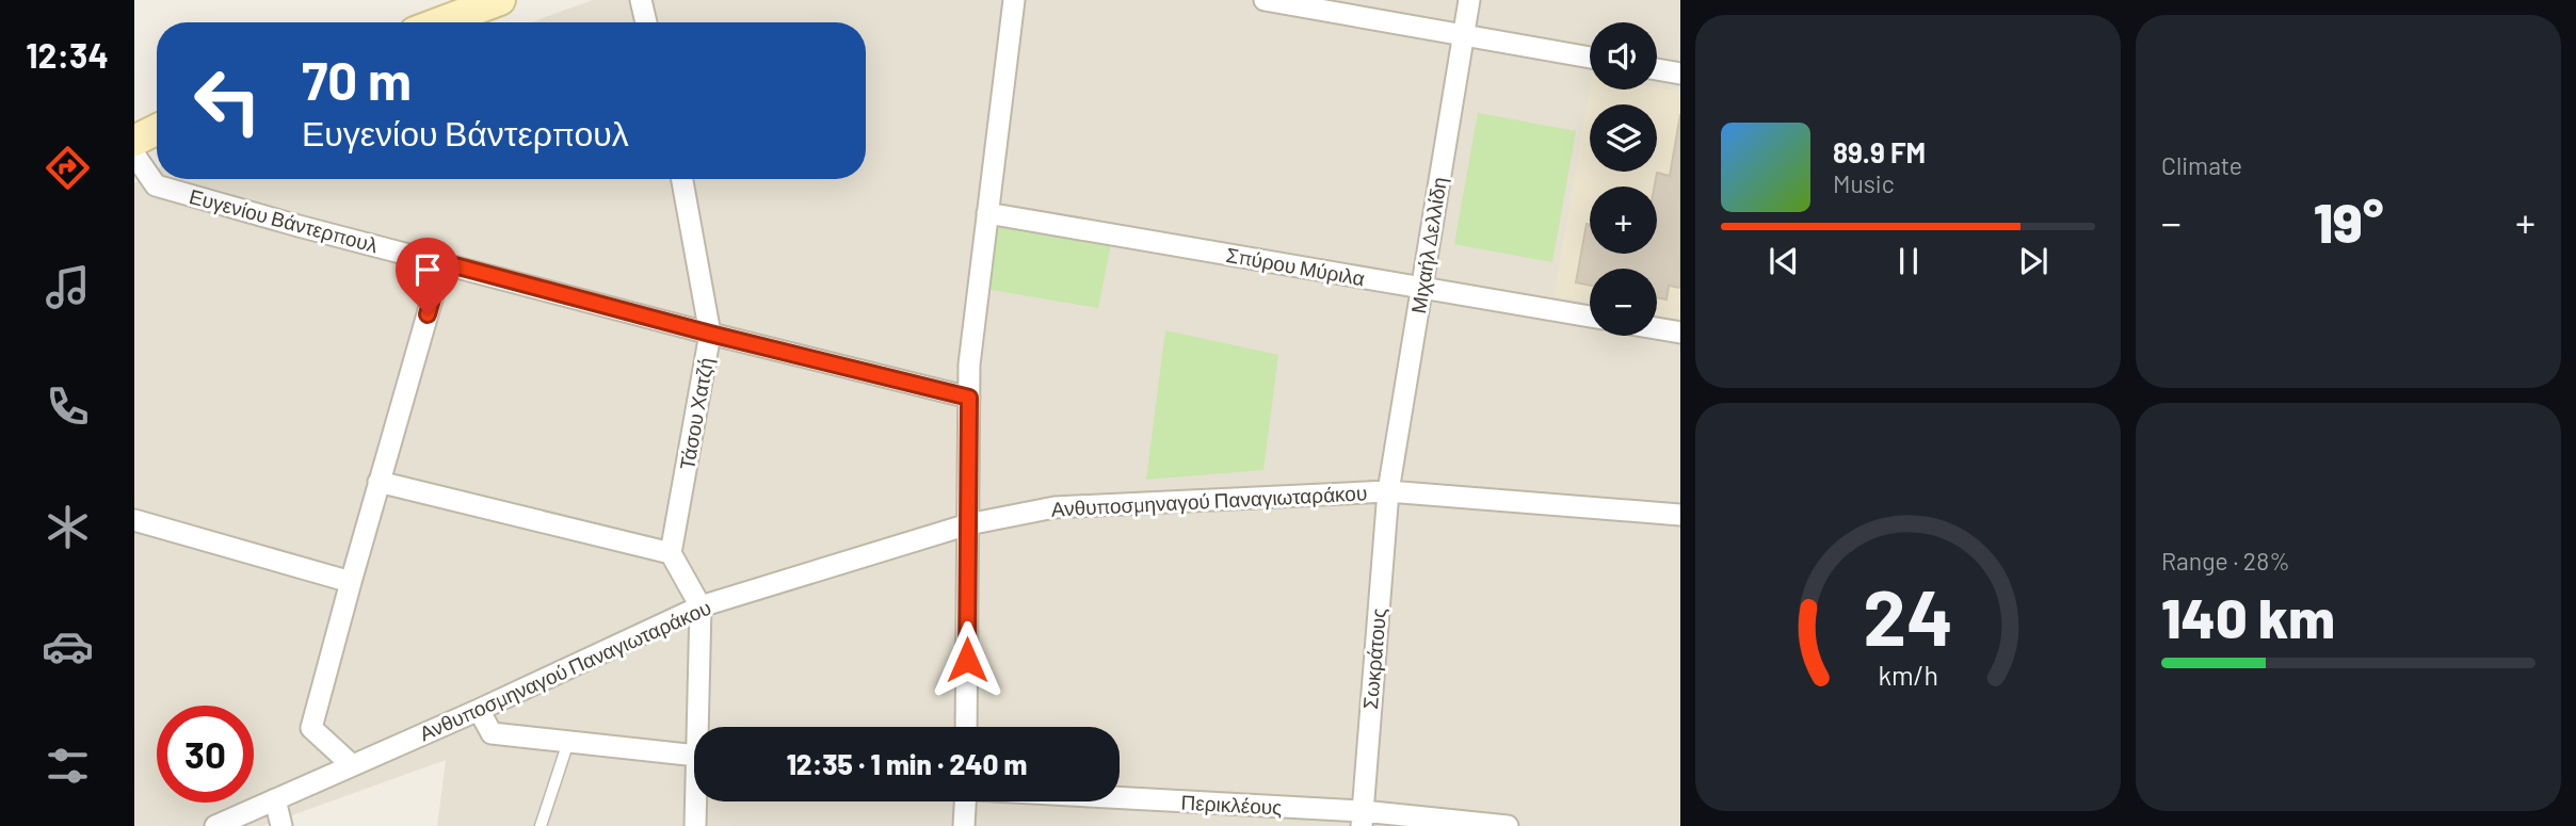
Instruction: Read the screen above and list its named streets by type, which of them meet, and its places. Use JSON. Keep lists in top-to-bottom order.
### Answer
{
  "streets": {
    "street": [
      "Ευγενίου Βάντερπουλ",
      "Μιχαήλ Δελλίδη",
      "Σπύρου Μύριλα",
      "Τάσου Χατζή",
      "Ανθυποσμηναγού Παναγιωταράκου",
      "Σωκράτους",
      "Περικλέους"
    ]
  },
  "crossings": [
    ["Ευγενίου Βάντερπουλ", "Τάσου Χατζή"],
    ["Μιχαήλ Δελλίδη", "Σπύρου Μύριλα"],
    ["Μιχαήλ Δελλίδη", "Ανθυποσμηναγού Παναγιωταράκου"],
    ["Μιχαήλ Δελλίδη", "Σωκράτους"],
    ["Ανθυποσμηναγού Παναγιωταράκου", "Σωκράτους"],
    ["Σωκράτους", "Περικλέους"]
  ],
  "page": {
    "tabs": "12:34",
    "tile": [
      "Climate",
      ["Range · 28%", "140 km"]
    ],
    "map_buttons": ["+", "−"],
    "turn": ["70 m", "Ευγενίου Βάντερπουλ"],
    "song": ["89.9 FM", "Music"],
    "heat": ["−", "19°", "+"],
    "limit": "30",
    "trip": "12:35 · 1 min · 240 m",
    "gauge": ["24", "km/h"]
  }
}
